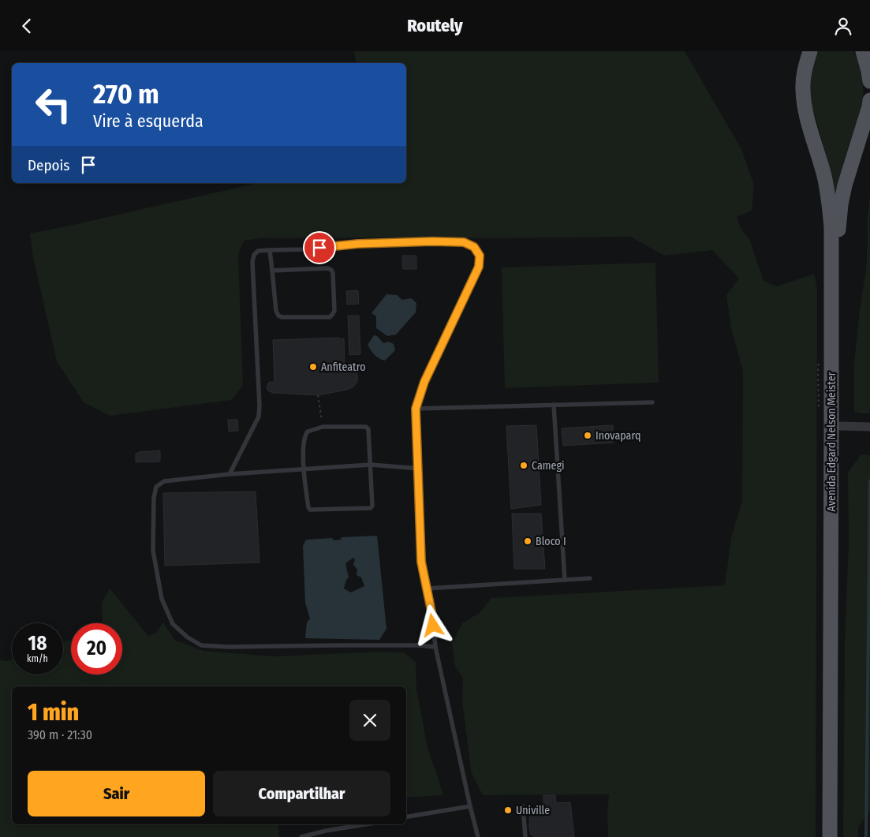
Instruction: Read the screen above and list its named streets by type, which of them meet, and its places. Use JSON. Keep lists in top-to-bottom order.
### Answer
{
  "streets": {
    "main road": ["Avenida Edgard Nelson Meister"]
  },
  "places": [
    "Anfiteatro",
    "Inovaparq",
    "Camegi",
    "Bloco I",
    "Univille"
  ],
  "page": {
    "header": "Routely",
    "turn": ["270 m", "Vire à esquerda"],
    "then": "Depois",
    "speed": "18 km/h",
    "limit": "20",
    "heading": ["1 min", "390 m · 21:30"],
    "buttons": ["Sair", "Compartilhar"]
  }
}
